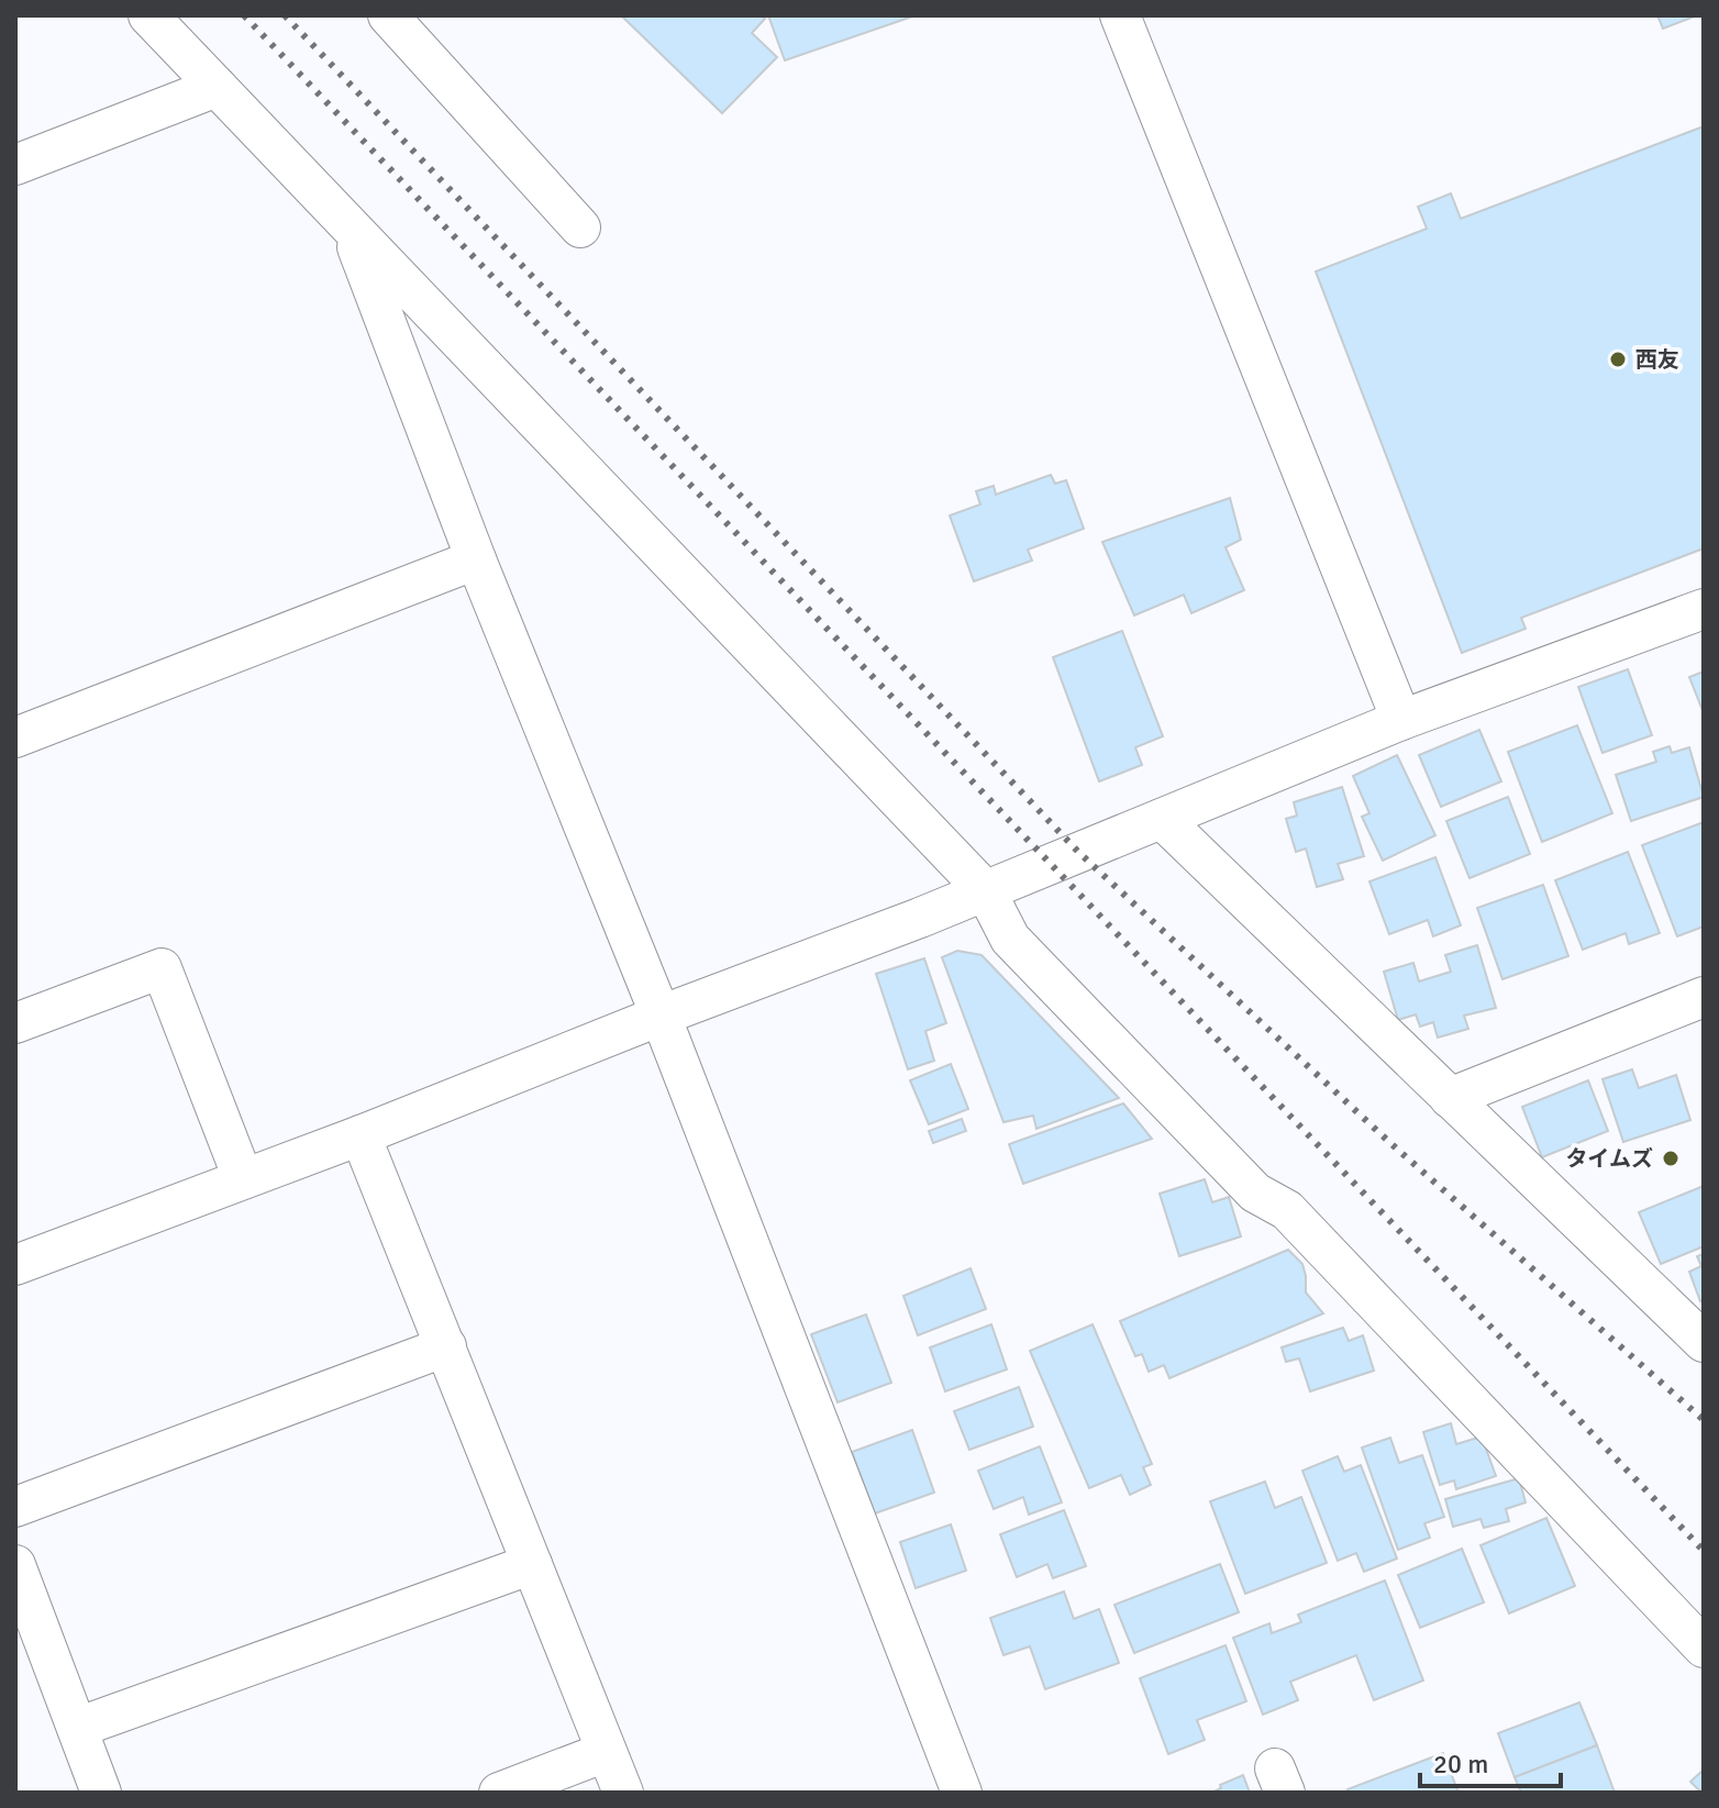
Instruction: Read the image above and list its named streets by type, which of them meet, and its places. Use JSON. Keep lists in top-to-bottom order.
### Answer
{
  "places": ["西友", "タイムズ"],
  "scale_bar": "20 m"
}
